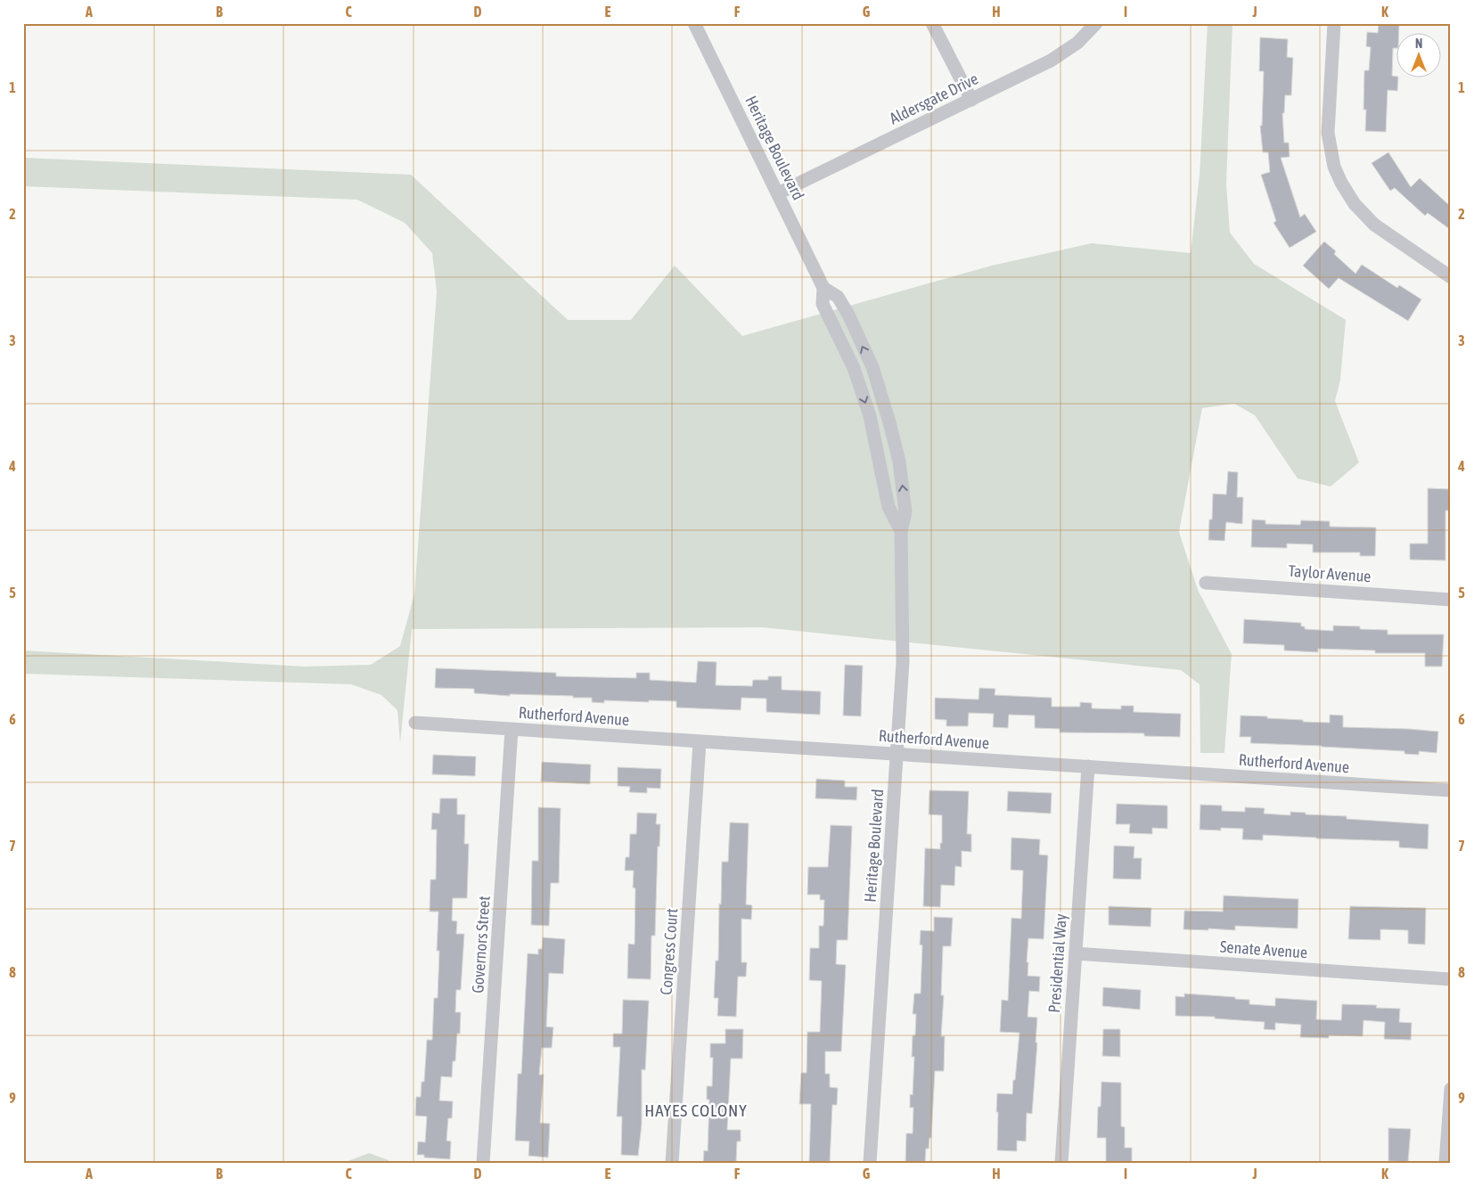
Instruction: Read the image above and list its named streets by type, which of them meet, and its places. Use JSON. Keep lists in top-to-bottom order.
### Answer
{
  "streets": {
    "street": [
      "Aldersgate Drive",
      "Heritage Boulevard",
      "Taylor Avenue",
      "Rutherford Avenue",
      "Governors Street",
      "Senate Avenue",
      "Congress Court",
      "Presidential Way"
    ]
  },
  "crossings": [
    ["Aldersgate Drive", "Heritage Boulevard"],
    ["Heritage Boulevard", "Rutherford Avenue"],
    ["Rutherford Avenue", "Governors Street"],
    ["Rutherford Avenue", "Congress Court"],
    ["Rutherford Avenue", "Presidential Way"],
    ["Senate Avenue", "Presidential Way"]
  ],
  "districts": ["HAYES COLONY"],
  "north": "top",
  "grid": {
    "columns": [
      "A",
      "B",
      "C",
      "D",
      "E",
      "F",
      "G",
      "H",
      "I",
      "J",
      "K"
    ],
    "rows": [
      "1",
      "2",
      "3",
      "4",
      "5",
      "6",
      "7",
      "8",
      "9"
    ]
  }
}
